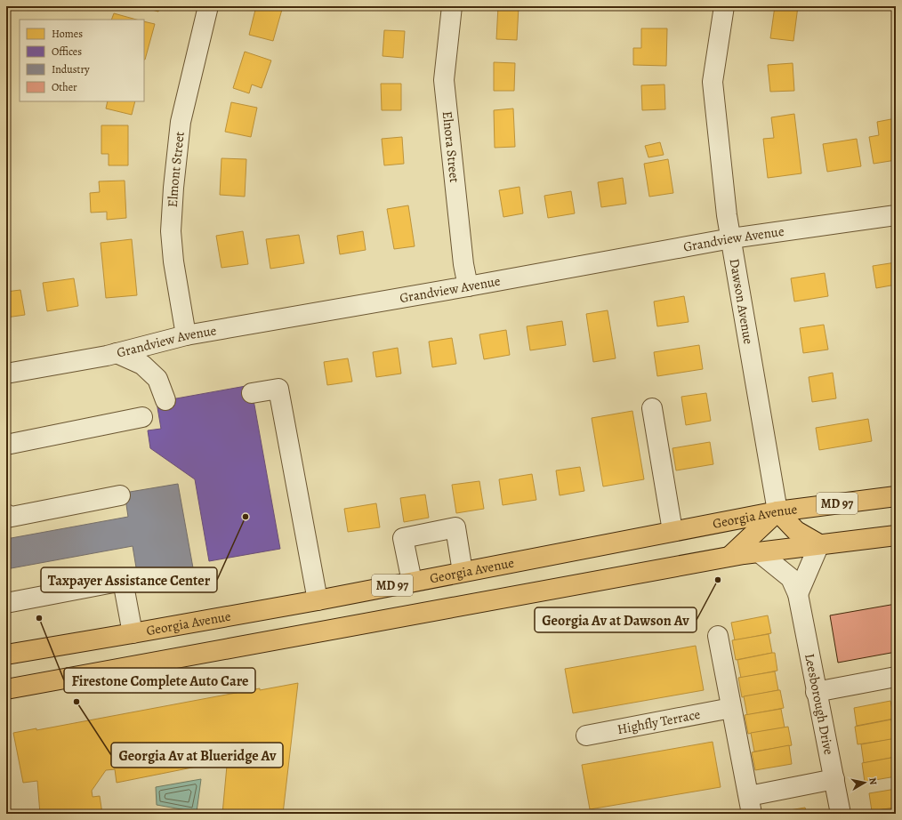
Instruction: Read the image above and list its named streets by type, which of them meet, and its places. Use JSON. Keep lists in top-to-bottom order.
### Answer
{
  "streets": {
    "main road": ["MD 97", "Georgia Avenue"],
    "street": [
      "Elnora Street",
      "Elmont Street",
      "Grandview Avenue",
      "Dawson Avenue",
      "Leesborough Drive",
      "Highfly Terrace"
    ]
  },
  "crossings": [
    ["Elnora Street", "Grandview Avenue"],
    ["Elmont Street", "Grandview Avenue"],
    ["Grandview Avenue", "Dawson Avenue"],
    ["Dawson Avenue", "Georgia Avenue"],
    ["MD 97", "Leesborough Drive"]
  ],
  "places": [
    "Taxpayer Assistance Center",
    "Georgia Av at Dawson Av",
    "Firestone Complete Auto Care",
    "Georgia Av at Blueridge Av"
  ],
  "legend": [
    "Homes",
    "Offices",
    "Industry",
    "Other"
  ],
  "north": "right"
}
